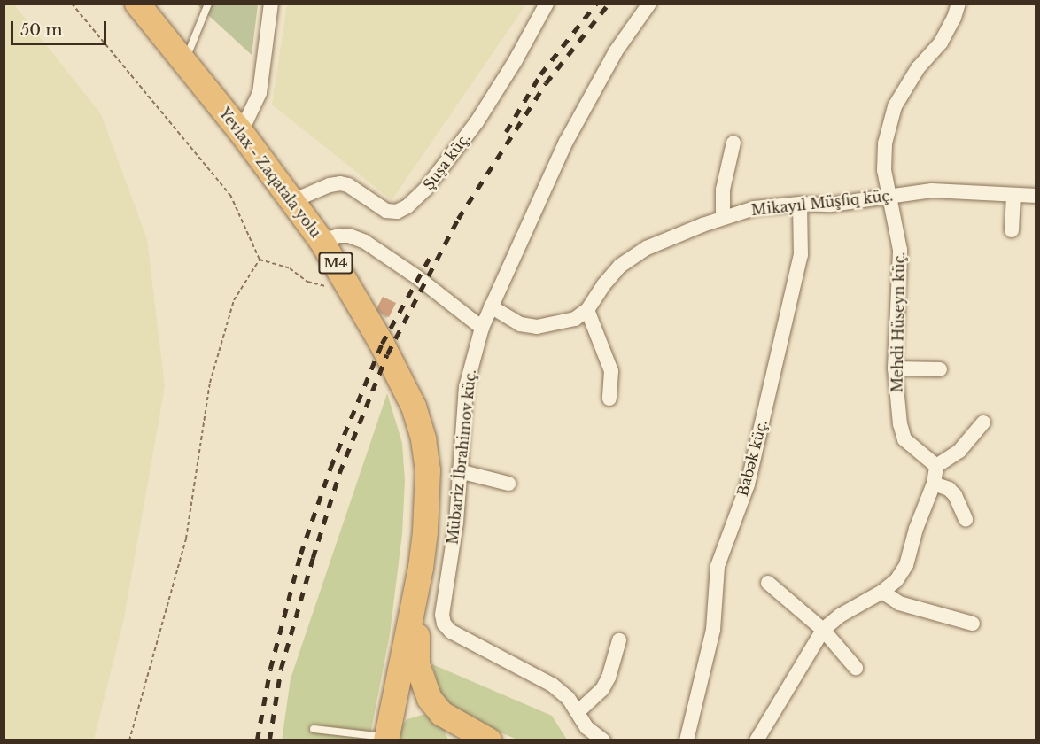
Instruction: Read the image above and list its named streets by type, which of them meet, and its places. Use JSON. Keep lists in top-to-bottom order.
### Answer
{
  "streets": {
    "highway": ["Yevlax - Zaqatala yolu", "M4"],
    "street": [
      "Şuşa küç.",
      "Mikayıl Müşfiq küç.",
      "Mehdi Hüseyn küç.",
      "Mübariz İbrahimov küç.",
      "Babək küç."
    ]
  },
  "crossings": [
    ["Şuşa küç.", "Yevlax - Zaqatala yolu"],
    ["Mikayıl Müşfiq küç.", "Mehdi Hüseyn küç."],
    ["Mikayıl Müşfiq küç.", "Mübariz İbrahimov küç."],
    ["Mikayıl Müşfiq küç.", "Babək küç."]
  ],
  "scale_bar": "50 m"
}
